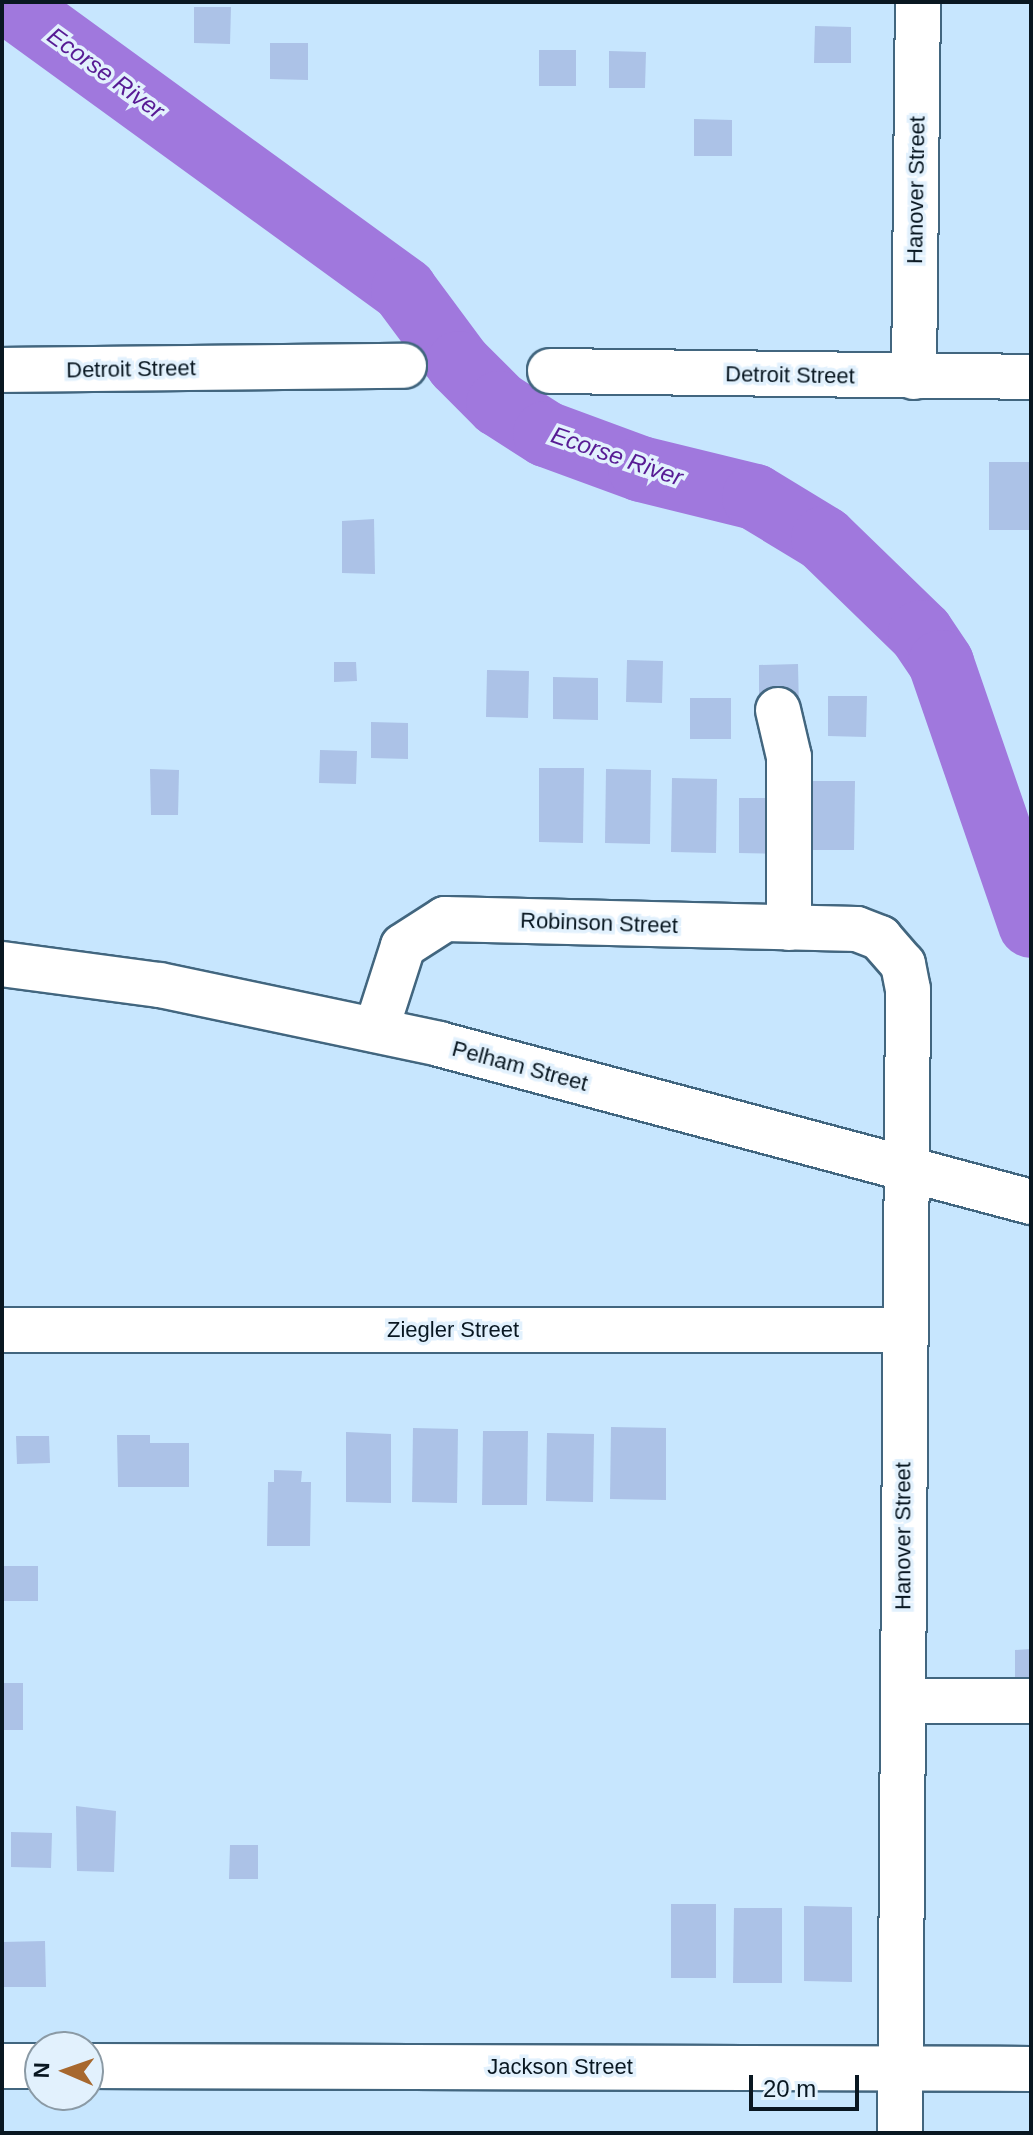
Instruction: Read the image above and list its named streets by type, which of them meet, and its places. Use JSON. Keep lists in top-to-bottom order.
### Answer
{
  "streets": {
    "street": [
      "Hanover Street",
      "Detroit Street",
      "Robinson Street",
      "Pelham Street",
      "Ziegler Street",
      "Jackson Street"
    ]
  },
  "crossings": [
    ["Hanover Street", "Detroit Street"],
    ["Hanover Street", "Robinson Street"],
    ["Hanover Street", "Pelham Street"],
    ["Hanover Street", "Ziegler Street"],
    ["Hanover Street", "Jackson Street"],
    ["Robinson Street", "Pelham Street"]
  ],
  "water": ["Ecorse River"],
  "scale_bar": "20 m",
  "north": "left"
}
